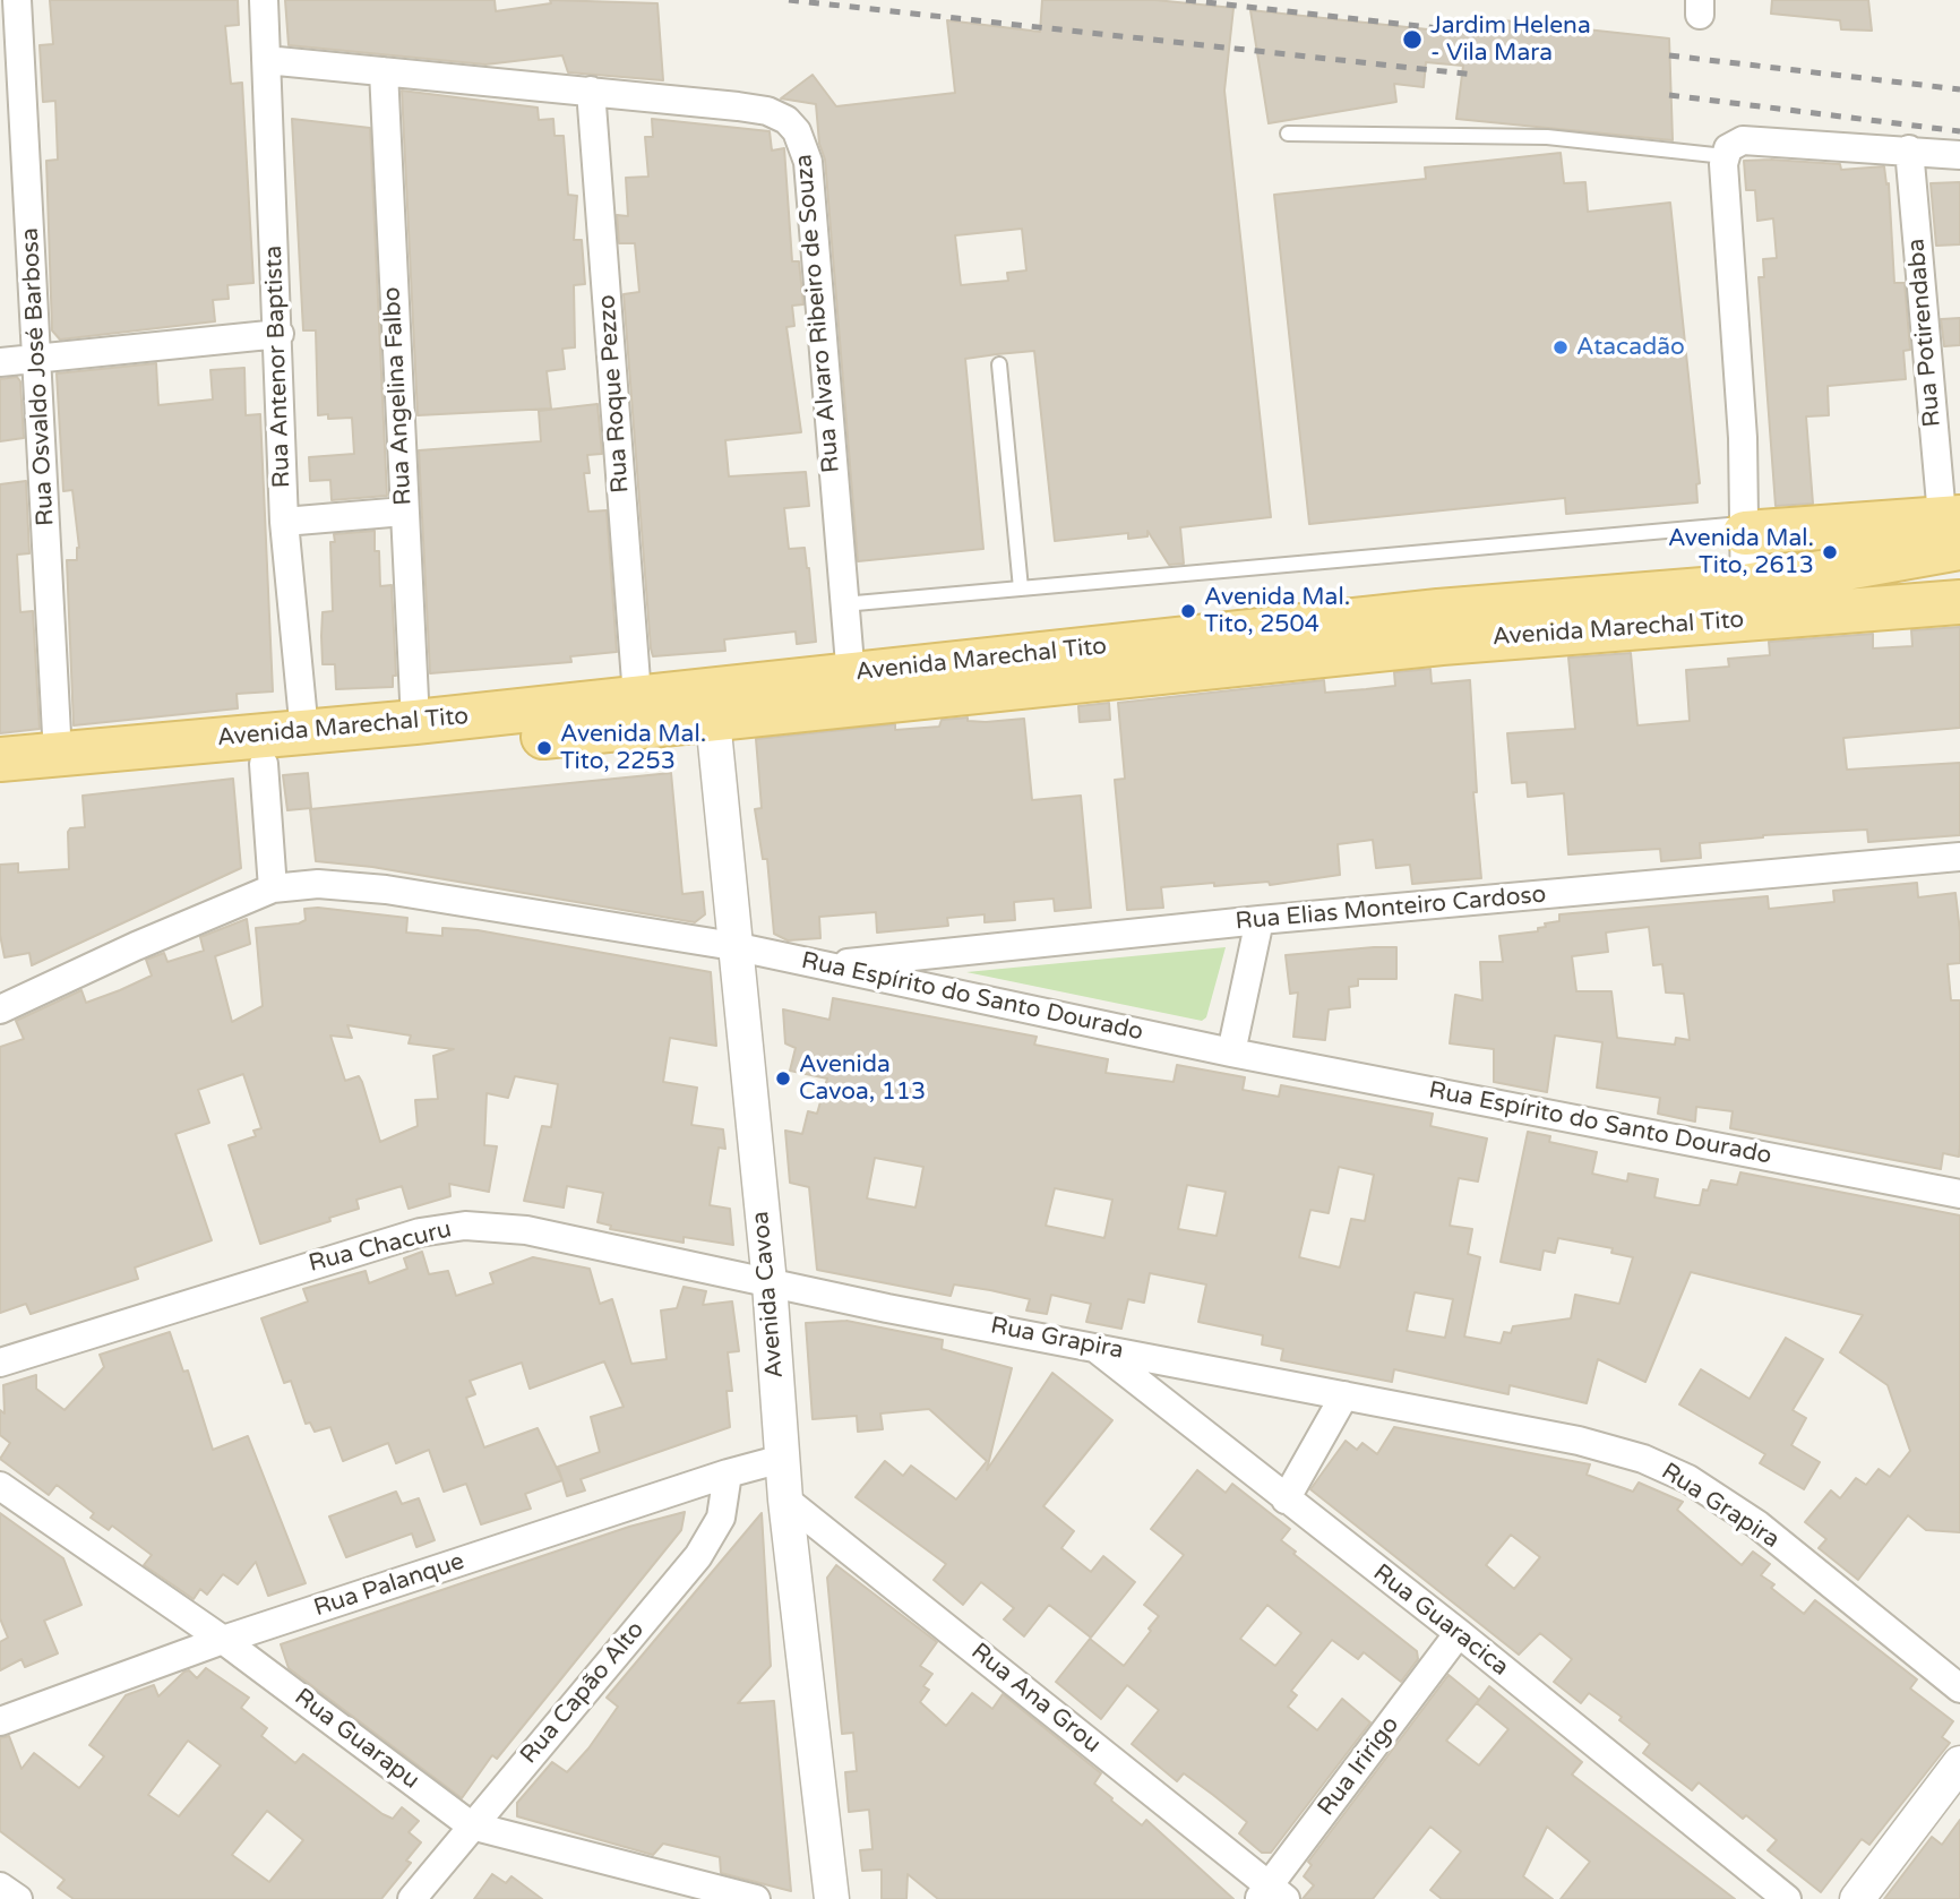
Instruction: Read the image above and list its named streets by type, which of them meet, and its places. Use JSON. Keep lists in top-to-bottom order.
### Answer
{
  "streets": {
    "main road": ["Avenida Marechal Tito"],
    "street": [
      "Rua Alvaro Ribeiro de Souza",
      "Rua Potirendaba",
      "Rua Antenor Baptista",
      "Rua Osvaldo José Barbosa",
      "Rua Roque Pezzo",
      "Rua Angelina Falbo",
      "Rua Elias Monteiro Cardoso",
      "Rua Espírito do Santo Dourado",
      "Rua Chacuru",
      "Avenida Cavoa",
      "Rua Grapira",
      "Rua Palanque",
      "Rua Guaracica",
      "Rua Capão Alto",
      "Rua Ana Grou",
      "Rua Guarapu",
      "Rua Iririgo"
    ]
  },
  "crossings": [
    ["Rua Alvaro Ribeiro de Souza", "Rua Antenor Baptista"],
    ["Rua Alvaro Ribeiro de Souza", "Rua Roque Pezzo"],
    ["Rua Alvaro Ribeiro de Souza", "Rua Angelina Falbo"],
    ["Rua Alvaro Ribeiro de Souza", "Avenida Marechal Tito"],
    ["Rua Potirendaba", "Avenida Marechal Tito"],
    ["Rua Antenor Baptista", "Avenida Marechal Tito"],
    ["Rua Osvaldo José Barbosa", "Avenida Marechal Tito"],
    ["Rua Roque Pezzo", "Avenida Marechal Tito"],
    ["Rua Angelina Falbo", "Avenida Marechal Tito"],
    ["Avenida Marechal Tito", "Avenida Cavoa"],
    ["Rua Elias Monteiro Cardoso", "Rua Espírito do Santo Dourado"],
    ["Rua Espírito do Santo Dourado", "Avenida Cavoa"],
    ["Rua Chacuru", "Avenida Cavoa"],
    ["Rua Chacuru", "Rua Grapira"],
    ["Avenida Cavoa", "Rua Grapira"],
    ["Avenida Cavoa", "Rua Palanque"],
    ["Avenida Cavoa", "Rua Ana Grou"],
    ["Rua Grapira", "Rua Guaracica"],
    ["Rua Palanque", "Rua Capão Alto"],
    ["Rua Palanque", "Rua Guarapu"],
    ["Rua Guaracica", "Rua Iririgo"],
    ["Rua Capão Alto", "Rua Guarapu"],
    ["Rua Ana Grou", "Rua Iririgo"]
  ],
  "places": [
    "Jardim Helena - Vila Mara",
    "Atacadão",
    "Avenida Mal. Tito, 2613",
    "Avenida Mal. Tito, 2504",
    "Avenida Mal. Tito, 2253",
    "Avenida Cavoa, 113"
  ]
}
